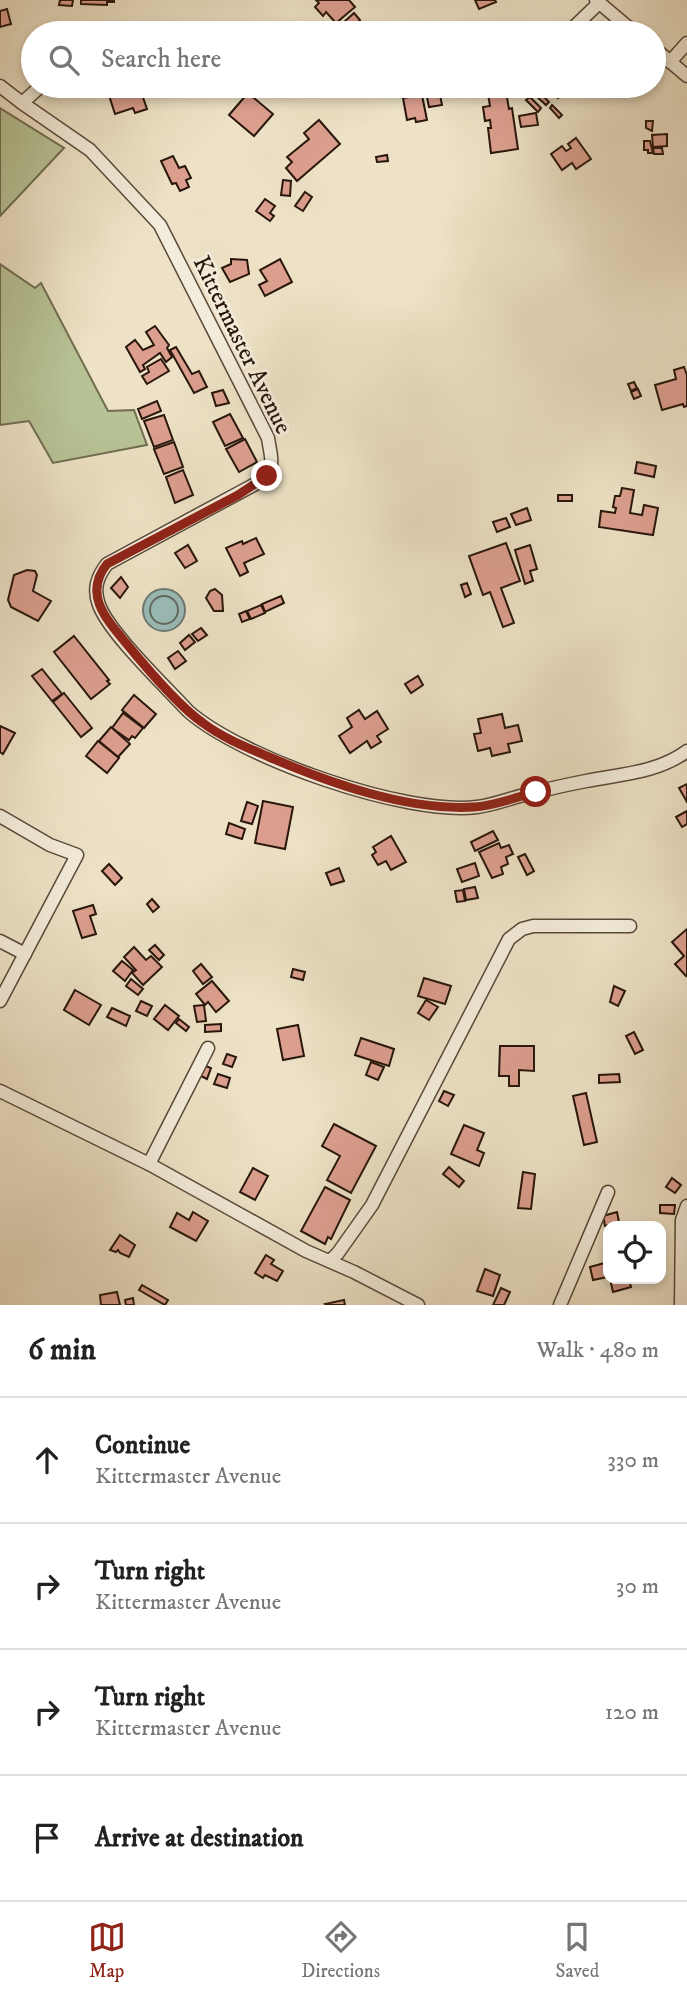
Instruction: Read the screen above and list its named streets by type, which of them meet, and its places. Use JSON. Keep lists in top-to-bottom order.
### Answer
{
  "streets": {
    "street": ["Kittermaster Avenue"]
  },
  "page": {
    "search": "Search here",
    "heading": ["6 min", "Walk · 480 m"],
    "list": [
      ["Continue", "Kittermaster Avenue", "330 m"],
      ["Turn right", "Kittermaster Avenue", "30 m"],
      ["Turn right", "Kittermaster Avenue", "120 m"],
      "Arrive at destination"
    ],
    "nav": ["Map", "Directions", "Saved"]
  }
}
